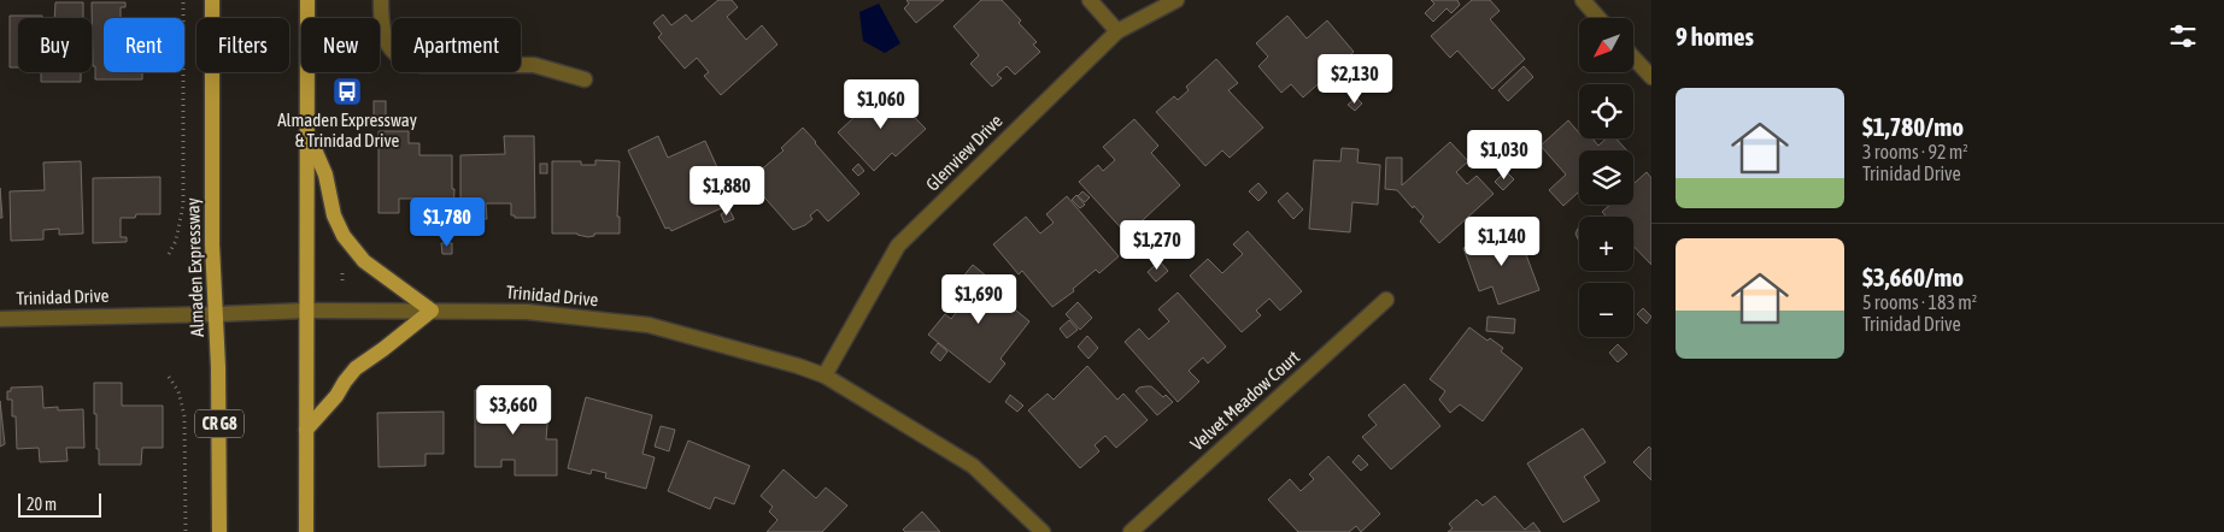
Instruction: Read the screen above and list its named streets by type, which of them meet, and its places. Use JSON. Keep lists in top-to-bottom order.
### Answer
{
  "streets": {
    "main road": ["Almaden Expressway", "CR G8"],
    "street": ["Glenview Drive", "Trinidad Drive", "Velvet Meadow Court"]
  },
  "crossings": [
    ["Glenview Drive", "Trinidad Drive"],
    ["Almaden Expressway", "Trinidad Drive"]
  ],
  "places": {
    "bus stop": ["Almaden Expressway & Trinidad Drive"]
  },
  "scale_bar": "20 m",
  "north": "bottom left",
  "page": {
    "heading": "9 homes",
    "map_buttons": ["+", "−"],
    "chip": [
      "Buy",
      "Rent",
      "Filters",
      "New",
      "Apartment"
    ],
    "price": [
      "$2,130",
      "$1,060",
      "$1,030",
      "$1,880",
      "$1,780",
      "$1,140",
      "$1,270",
      "$1,690",
      "$3,660"
    ],
    "list": [
      {
        "name": "$1,780/mo",
        "note": "3 rooms · 92 m² · Trinidad Drive"
      },
      {
        "name": "$3,660/mo",
        "note": "5 rooms · 183 m² · Trinidad Drive"
      }
    ],
    "scale": "20 m"
  }
}
